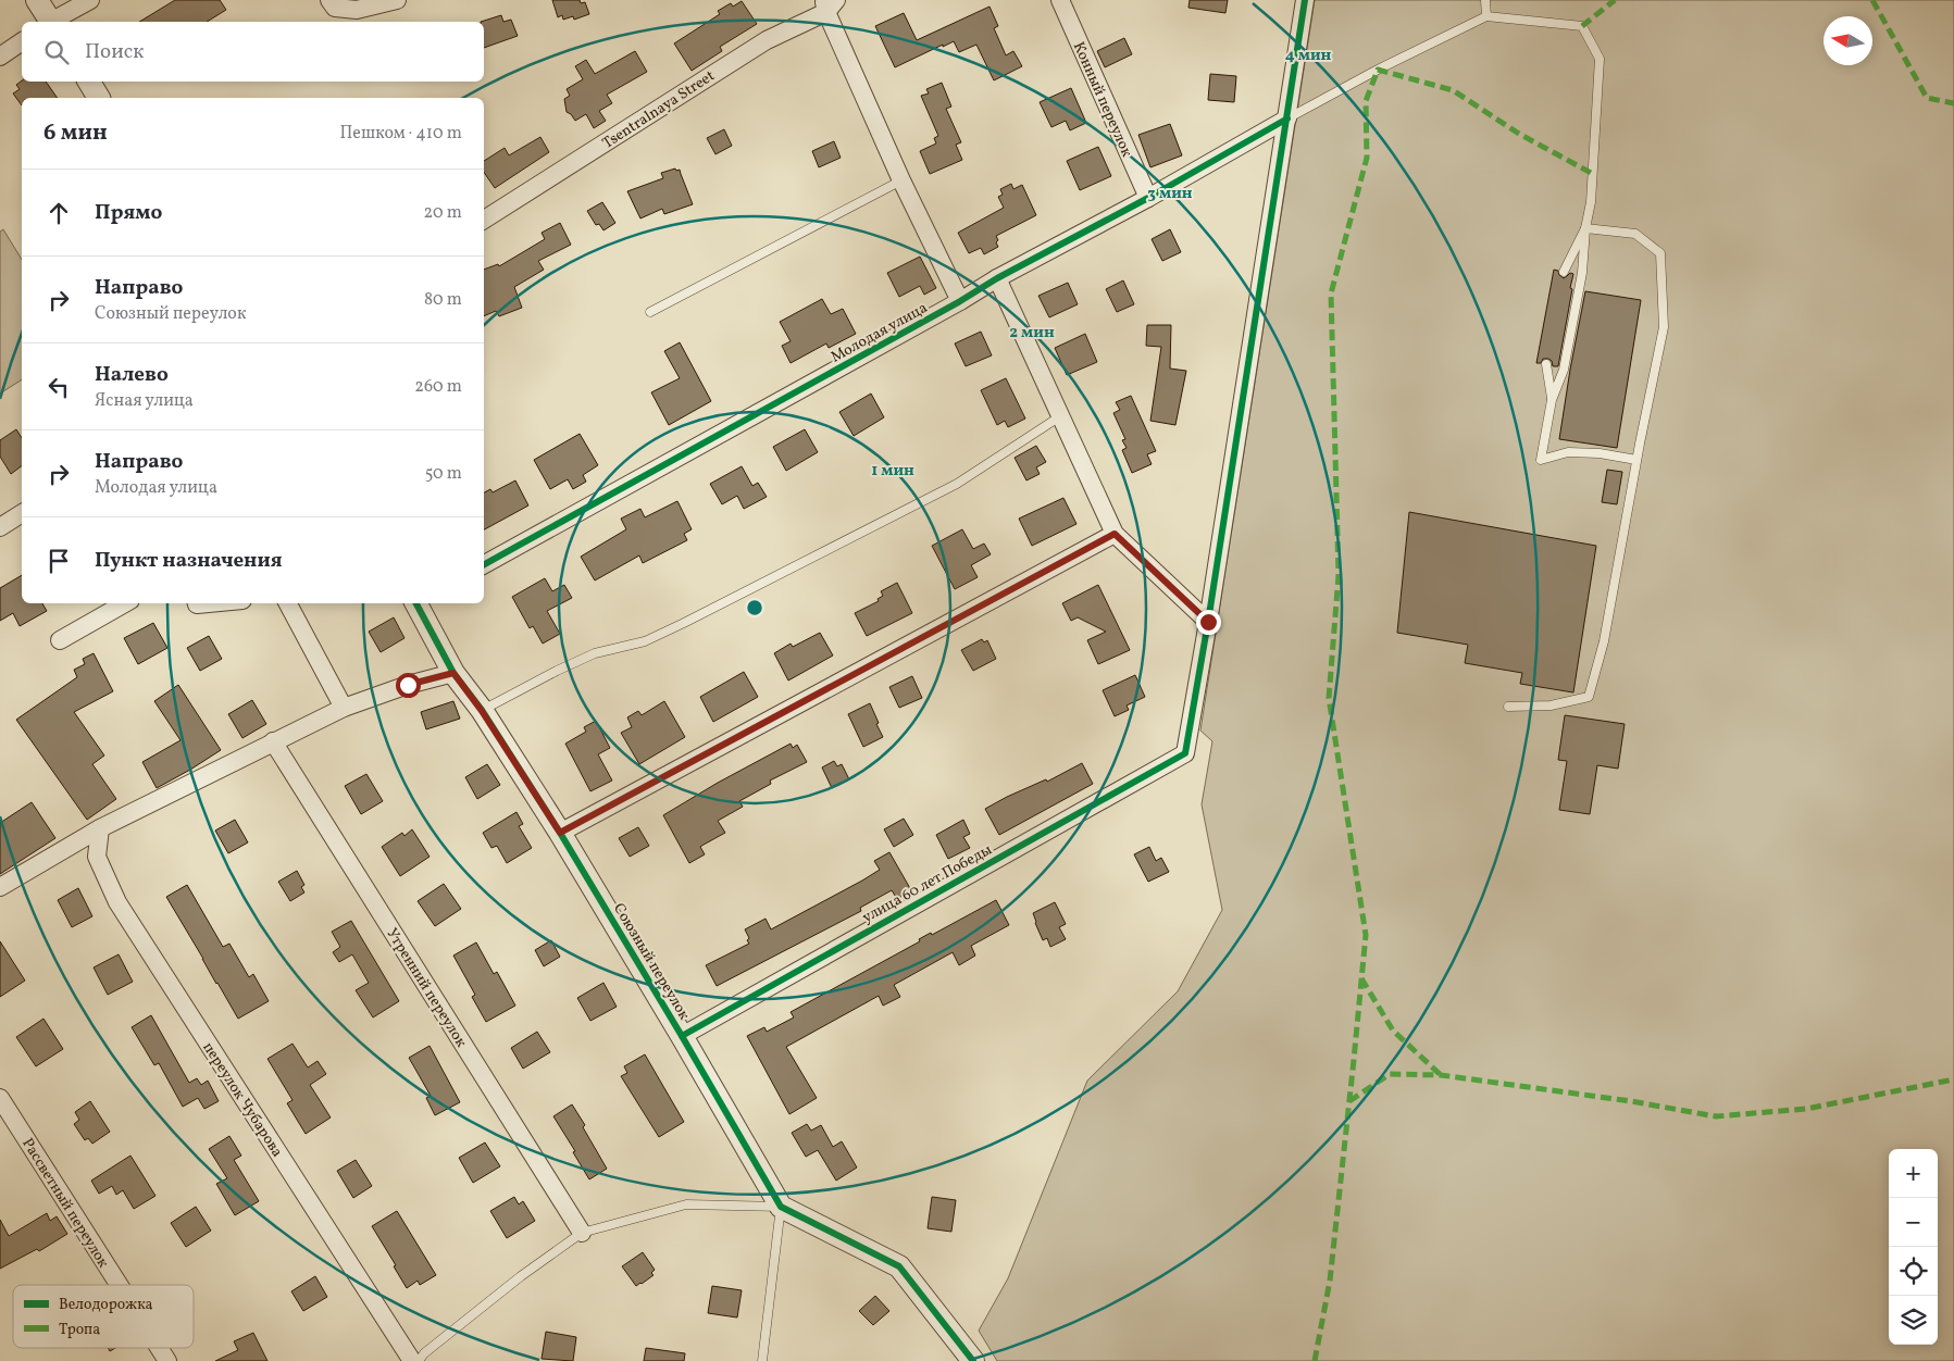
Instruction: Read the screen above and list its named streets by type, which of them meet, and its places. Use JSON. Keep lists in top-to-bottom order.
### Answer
{
  "streets": {
    "street": [
      "Конный переулок",
      "Tsentralnaya Street",
      "Молодая улица",
      "улица 60 лет Победы",
      "Союзный переулок",
      "Утренний переулок",
      "переулок Чубарова",
      "Рассветный переулок"
    ]
  },
  "crossings": [
    ["Конный переулок", "Молодая улица"],
    ["улица 60 лет Победы", "Союзный переулок"]
  ],
  "legend": ["Велодорожка", "Тропа"],
  "north": "left",
  "page": {
    "search": "Поиск",
    "heading": ["6 мин", "Пешком · 410 m"],
    "list": [
      ["Прямо", "20 m"],
      ["Направо", "Союзный переулок", "80 m"],
      ["Налево", "Ясная улица", "260 m"],
      ["Направо", "Молодая улица", "50 m"],
      "Пункт назначения"
    ],
    "map_buttons": ["+", "−"]
  },
  "rings": [
    "4 мин",
    "3 мин",
    "2 мин",
    "1 мин"
  ]
}
